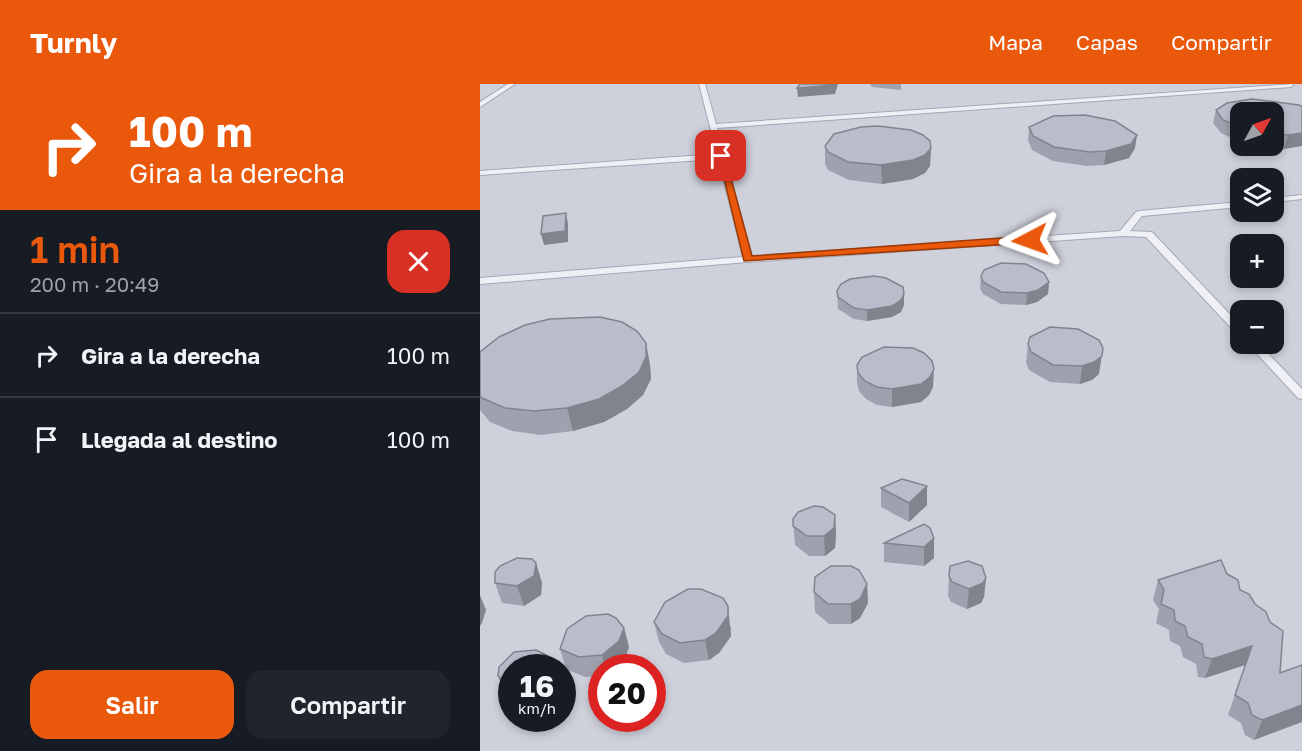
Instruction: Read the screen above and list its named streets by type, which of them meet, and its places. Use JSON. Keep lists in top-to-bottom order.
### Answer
{
  "north": "top right",
  "page": {
    "header": "Turnly",
    "nav": ["Mapa", "Capas", "Compartir"],
    "turn": ["100 m", "Gira a la derecha"],
    "map_buttons": ["+", "−"],
    "heading": ["1 min", "200 m · 20:49"],
    "list": [
      {
        "name": "Gira a la derecha",
        "value": "100 m"
      },
      {
        "name": "Llegada al destino",
        "value": "100 m"
      }
    ],
    "speed": "16 km/h",
    "limit": "20",
    "buttons": ["Salir", "Compartir"]
  }
}
